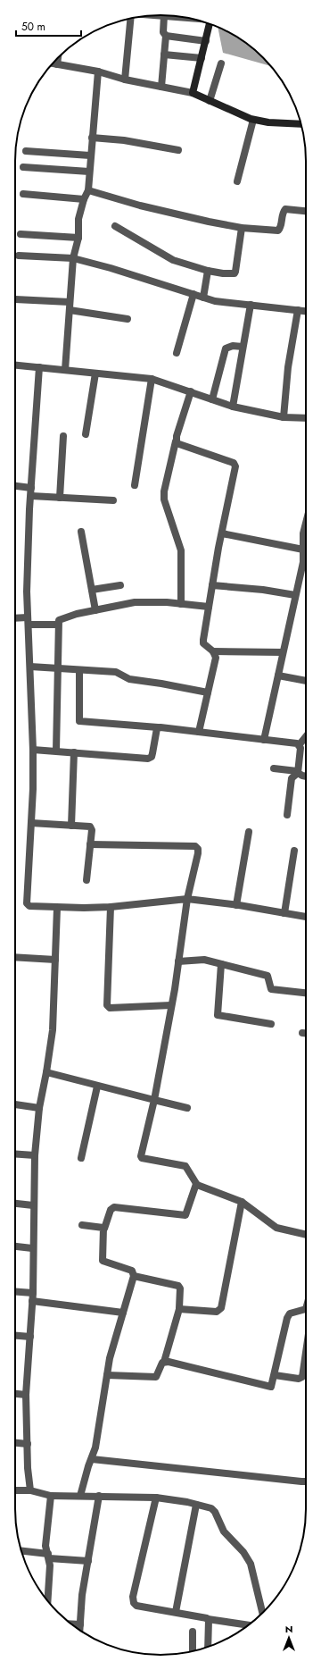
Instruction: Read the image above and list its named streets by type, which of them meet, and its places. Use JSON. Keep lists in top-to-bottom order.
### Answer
{
  "scale_bar": "50 m",
  "north": "top"
}
